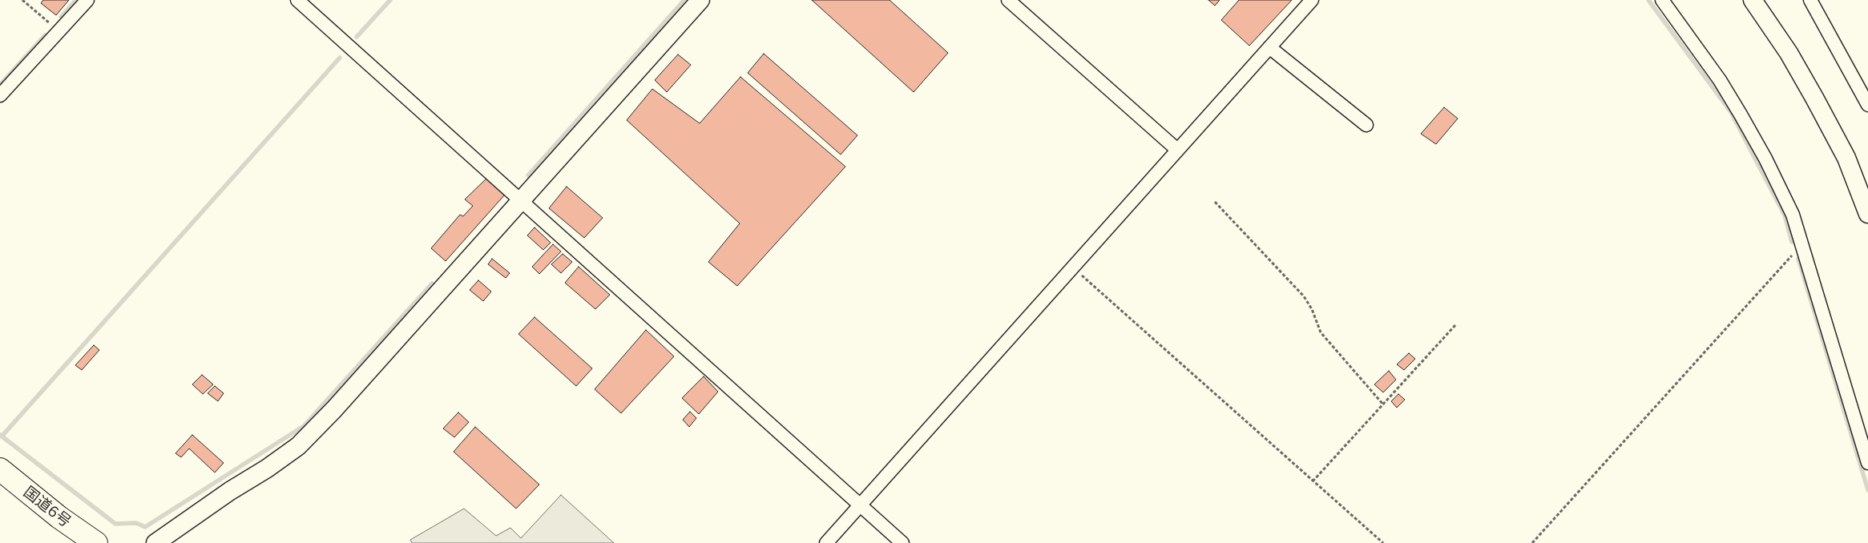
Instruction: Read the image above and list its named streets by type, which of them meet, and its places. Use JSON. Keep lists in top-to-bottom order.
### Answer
{
  "streets": {
    "highway": ["国道6号"]
  }
}
